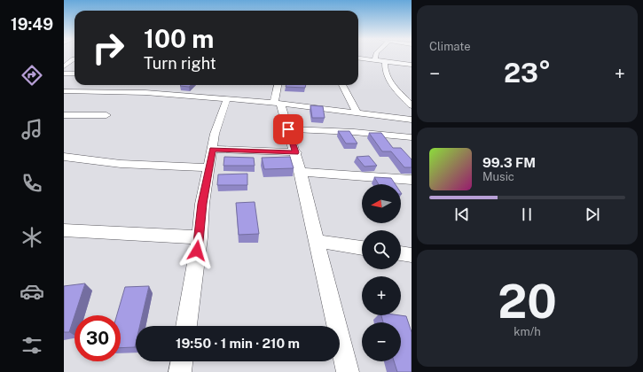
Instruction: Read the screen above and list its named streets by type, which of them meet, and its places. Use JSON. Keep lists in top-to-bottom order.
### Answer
{
  "north": "left",
  "page": {
    "tabs": "19:49",
    "tile": [
      "Climate",
      ["20", "km/h"]
    ],
    "turn": ["100 m", "Turn right"],
    "heat": ["−", "23°", "+"],
    "song": ["99.3 FM", "Music"],
    "map_buttons": ["+", "−"],
    "limit": "30",
    "trip": "19:50 · 1 min · 210 m"
  }
}
